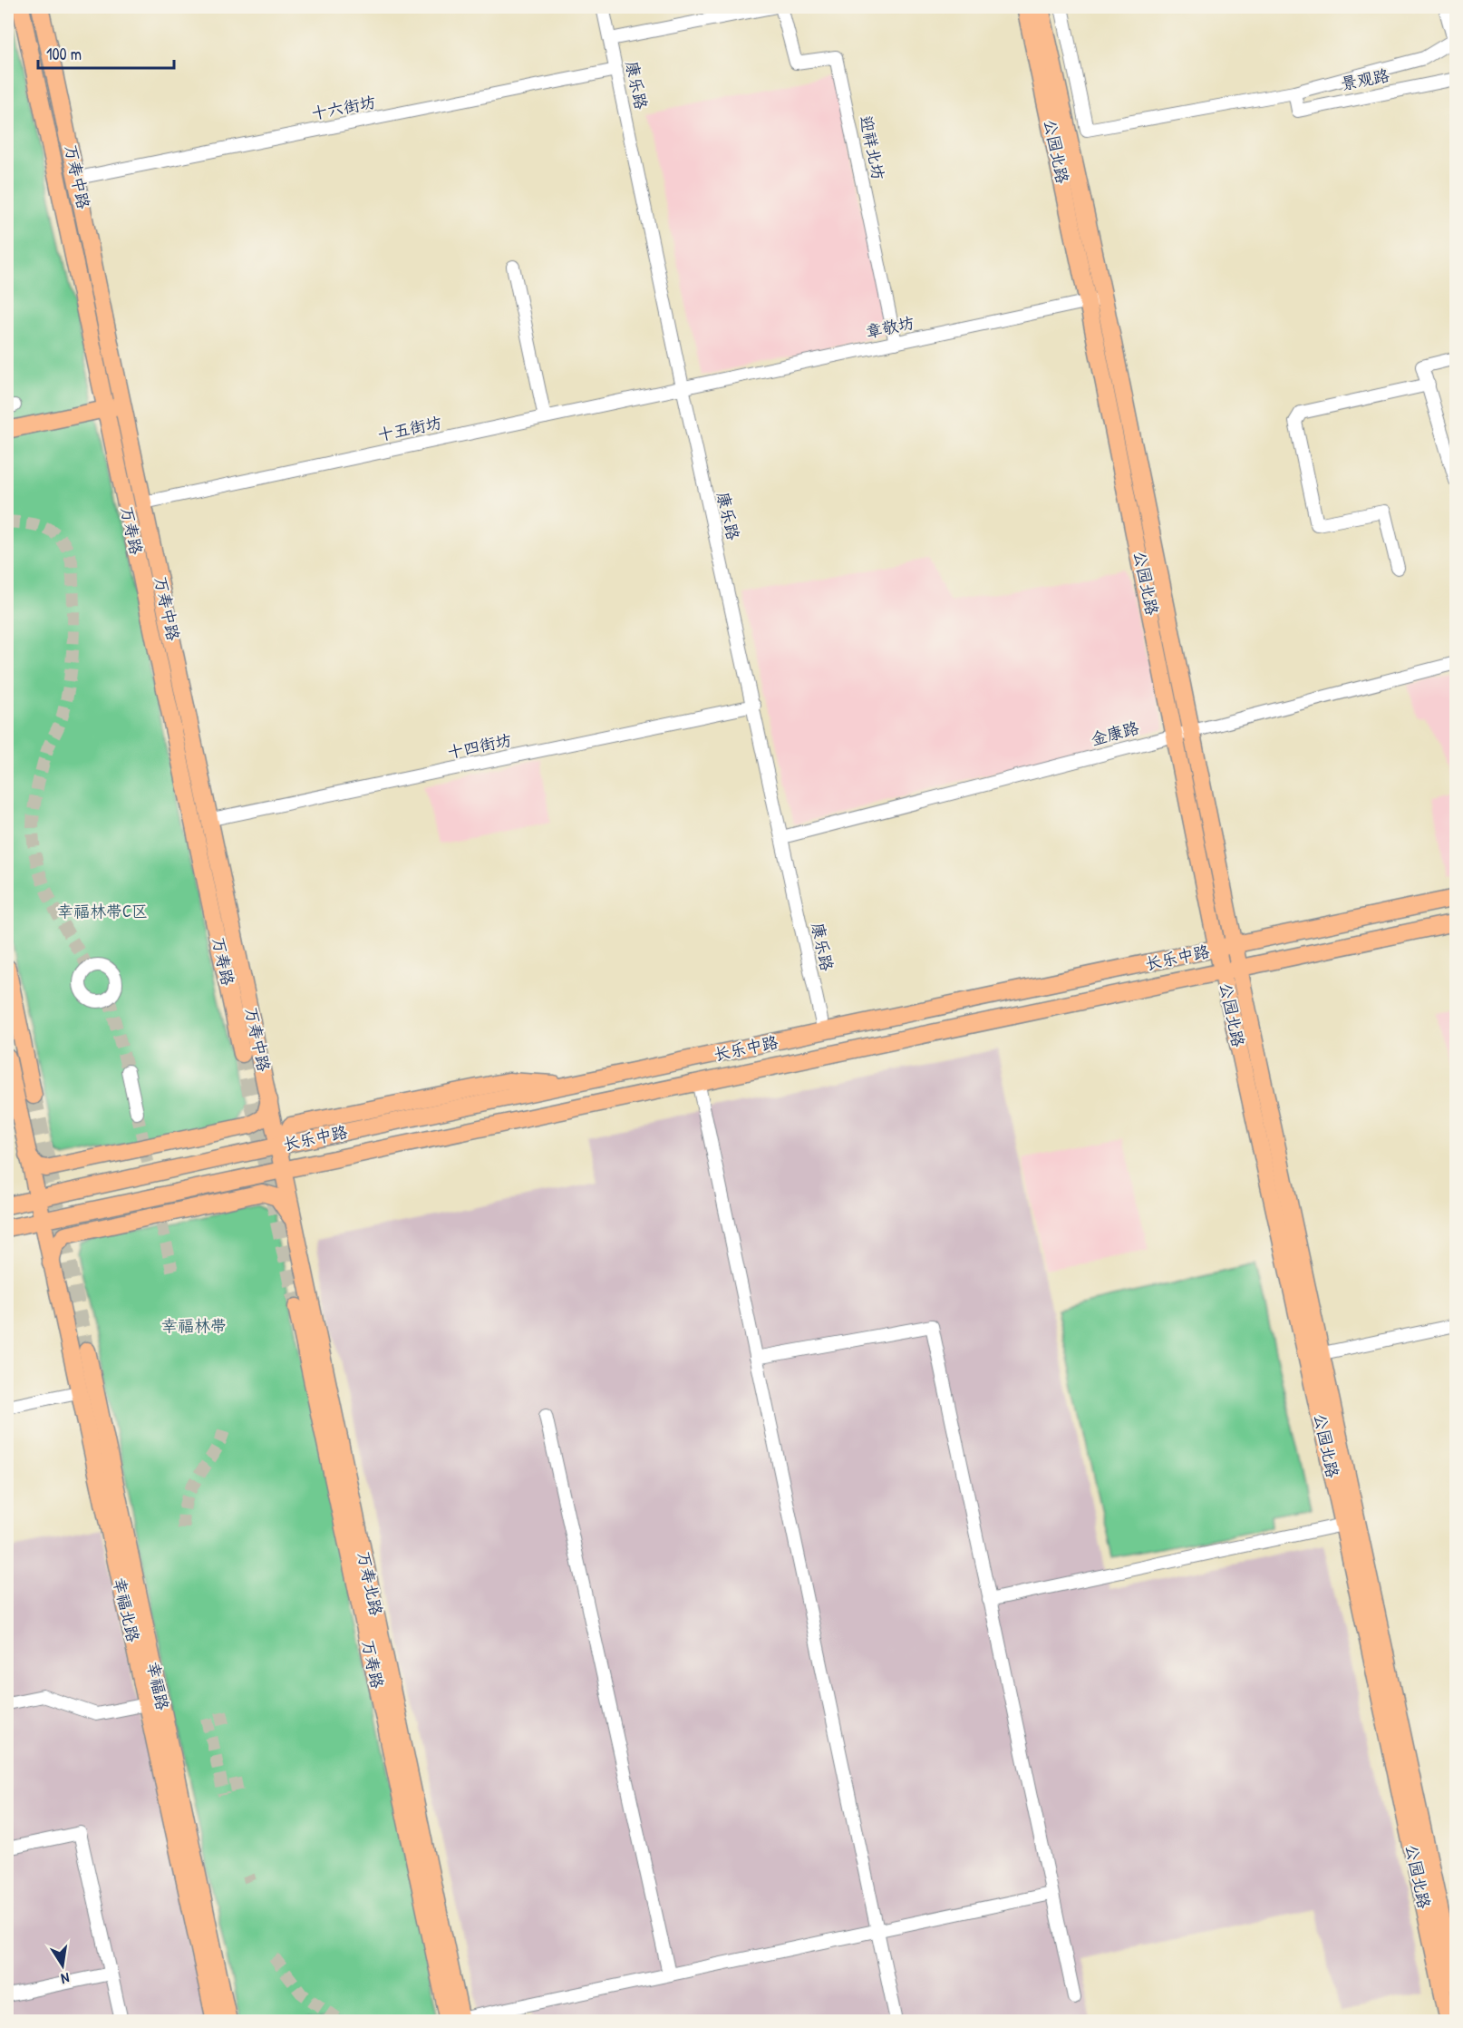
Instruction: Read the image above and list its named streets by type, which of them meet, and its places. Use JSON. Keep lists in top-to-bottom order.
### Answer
{
  "streets": {
    "main road": [
      "公园北路",
      "万寿中路",
      "万寿路",
      "长乐中路",
      "万寿北路",
      "幸福北路",
      "幸福路"
    ],
    "street": [
      "景观路",
      "康乐路",
      "十六街坊",
      "迎祥北坊",
      "章敬坊",
      "十五街坊",
      "金康路",
      "十四街坊"
    ]
  },
  "crossings": [
    ["康乐路", "十六街坊"],
    ["康乐路", "章敬坊"],
    ["康乐路", "十五街坊"],
    ["康乐路", "金康路"],
    ["康乐路", "十四街坊"],
    ["康乐路", "长乐中路"],
    ["十六街坊", "万寿中路"],
    ["迎祥北坊", "章敬坊"],
    ["公园北路", "章敬坊"],
    ["公园北路", "金康路"],
    ["公园北路", "长乐中路"],
    ["万寿中路", "十五街坊"],
    ["万寿中路", "十四街坊"],
    ["万寿中路", "长乐中路"],
    ["万寿中路", "万寿北路"],
    ["章敬坊", "十五街坊"],
    ["万寿路", "万寿北路"],
    ["长乐中路", "万寿北路"],
    ["长乐中路", "幸福北路"]
  ],
  "parks": ["幸福林带C区", "幸福林带"],
  "scale_bar": "100 m",
  "north": "bottom"
}
